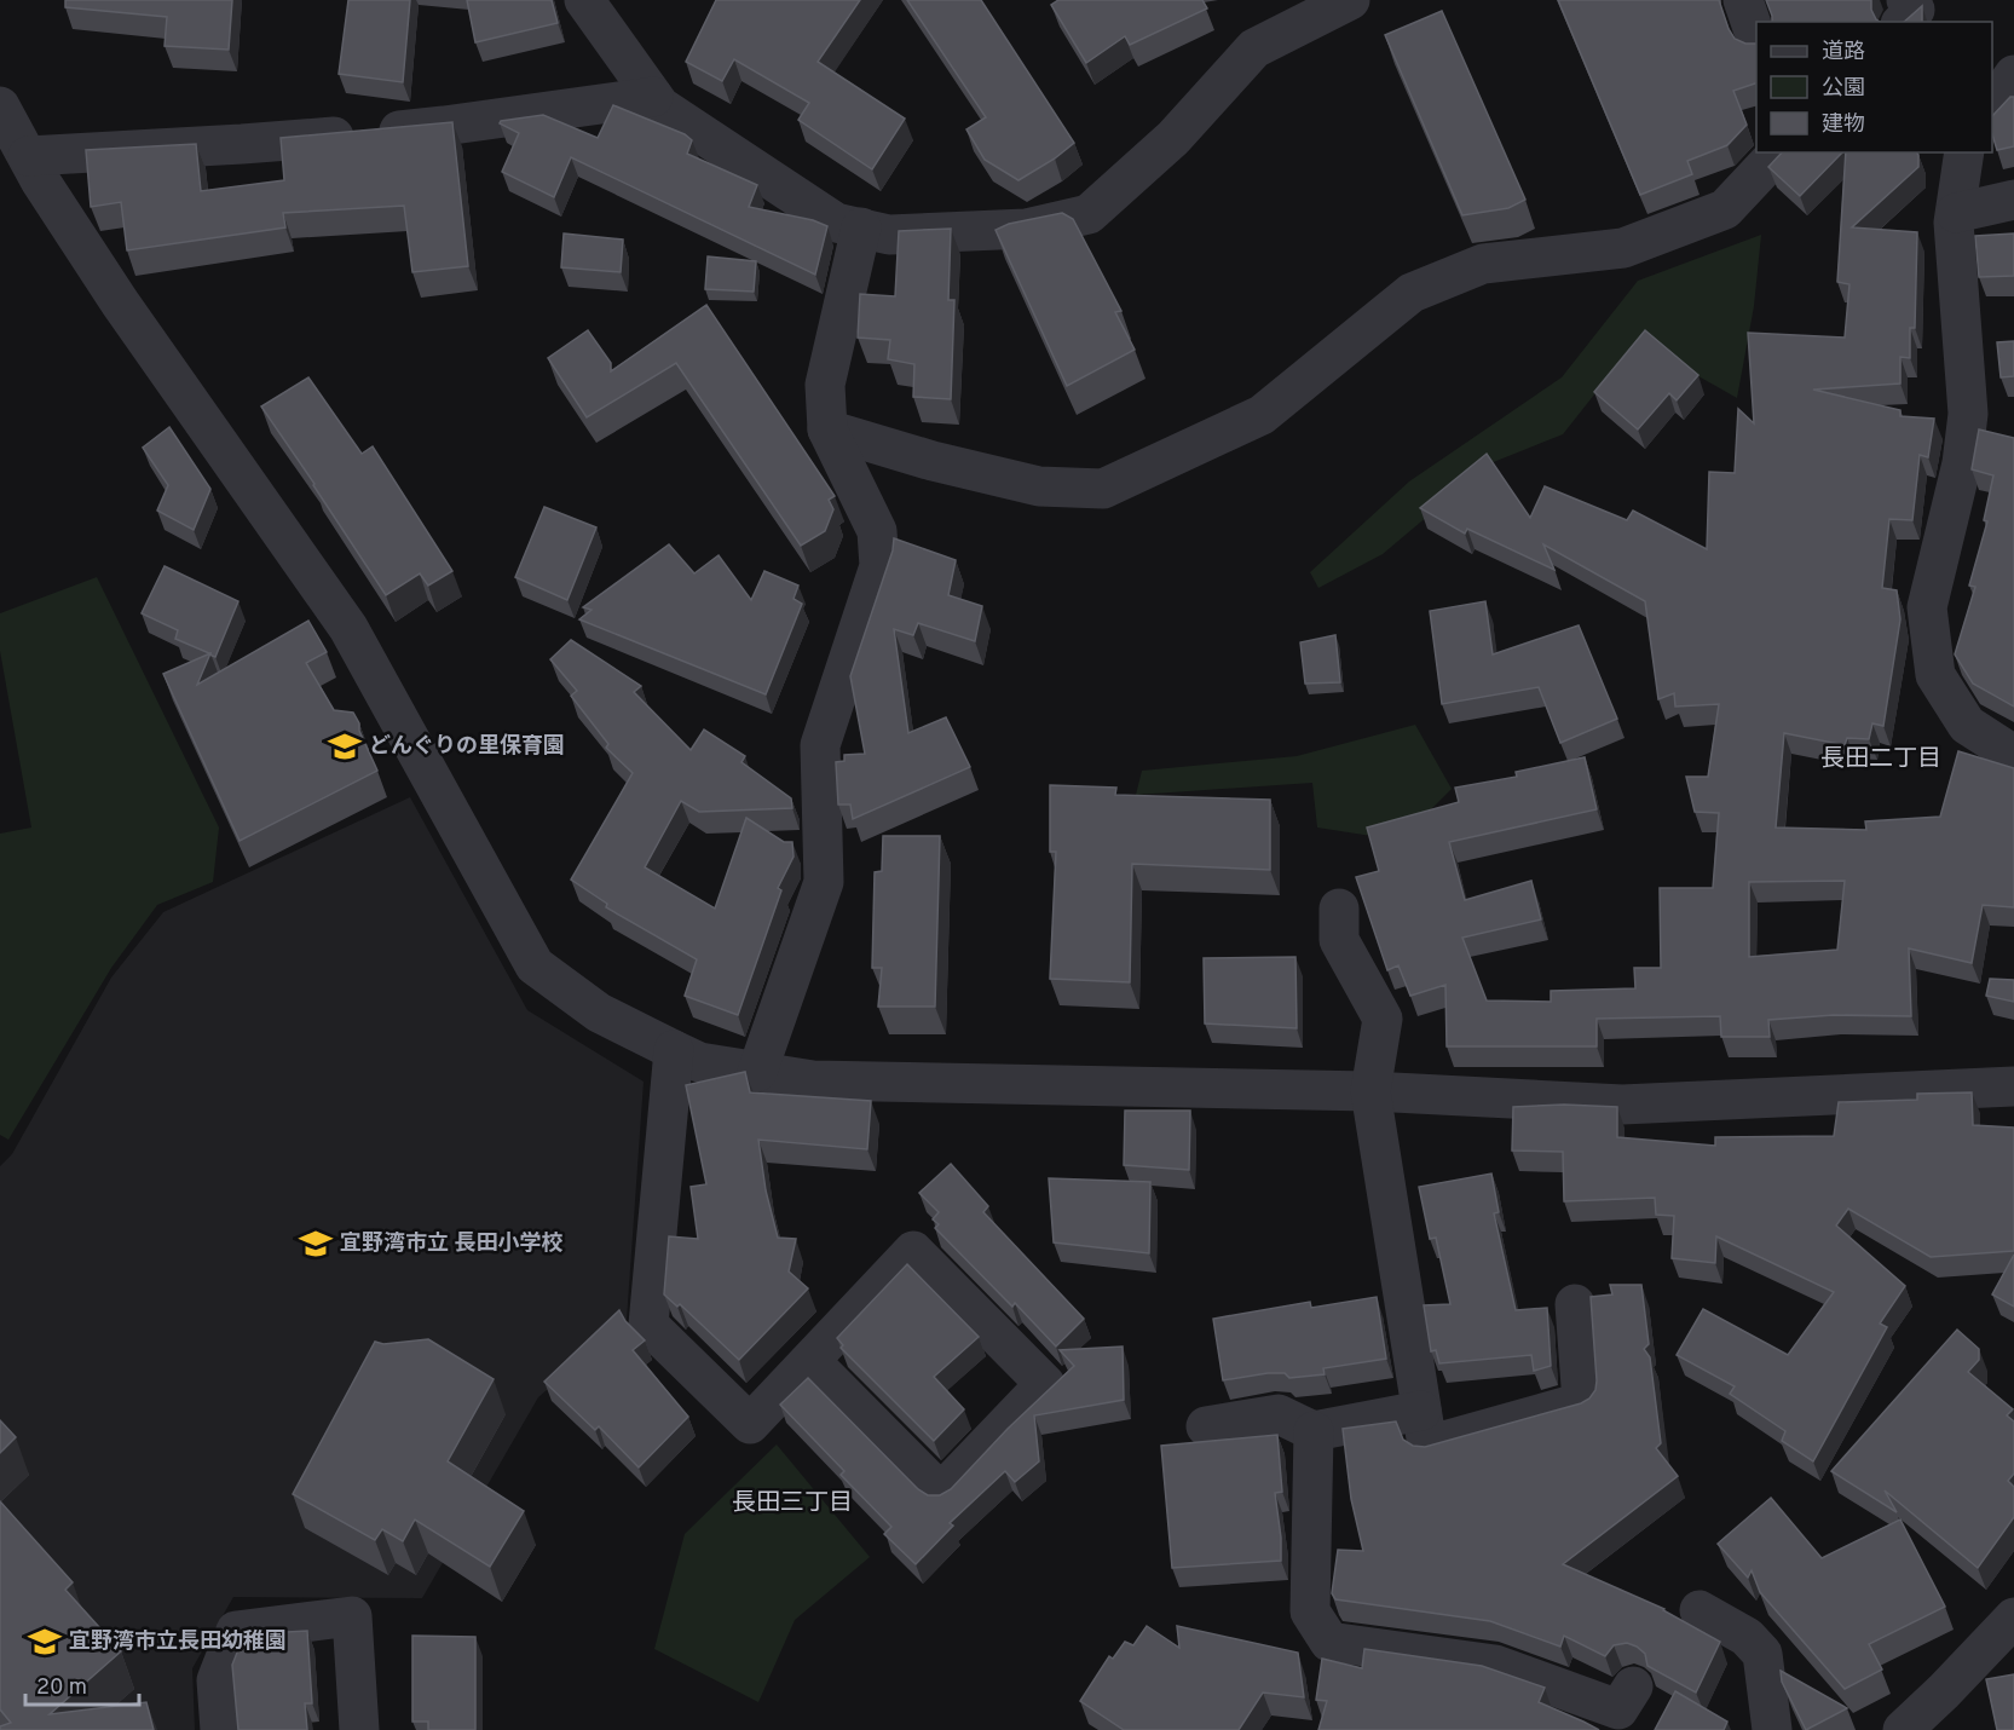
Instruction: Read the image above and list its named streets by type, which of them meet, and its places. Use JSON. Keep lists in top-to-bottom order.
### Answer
{
  "districts": ["長田二丁目", "長田三丁目"],
  "places": {
    "school or university": ["どんぐりの里保育園", "宜野湾市立 長田小学校", "宜野湾市立長田幼稚園"]
  },
  "legend": ["道路", "公園", "建物"],
  "scale_bar": "20 m"
}
